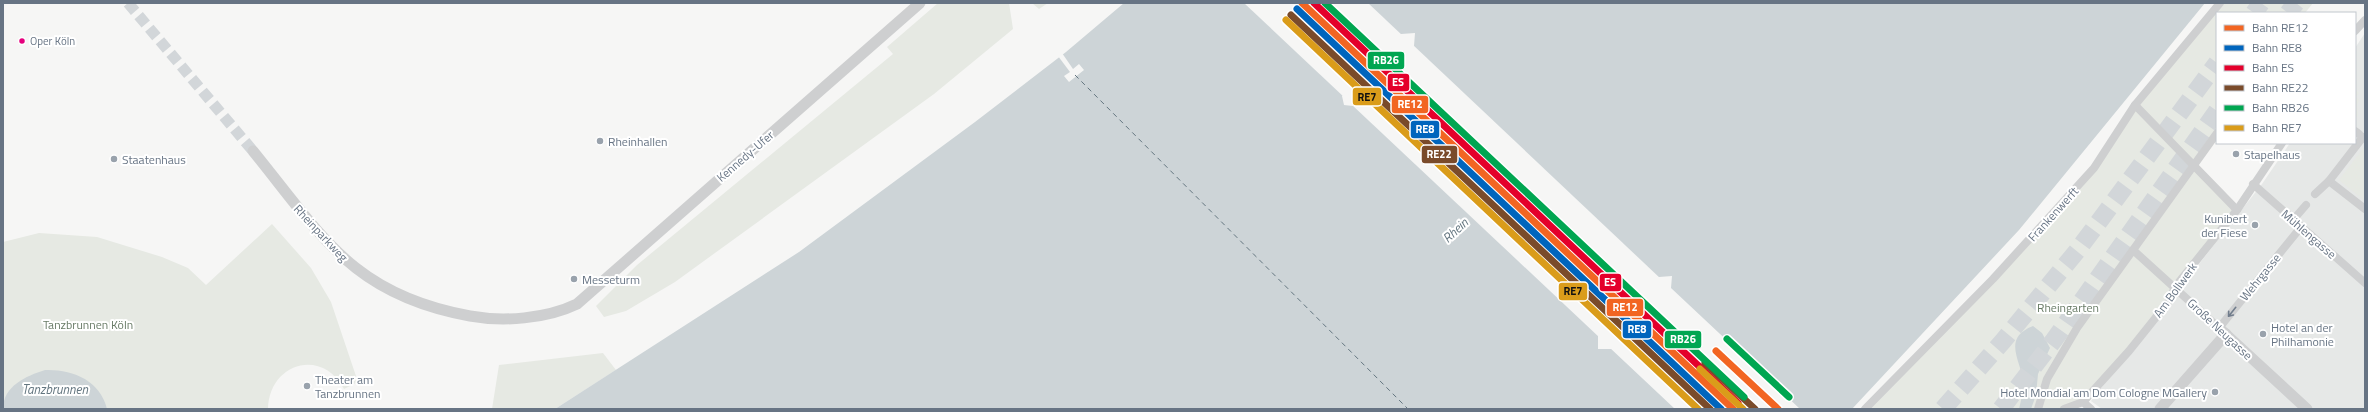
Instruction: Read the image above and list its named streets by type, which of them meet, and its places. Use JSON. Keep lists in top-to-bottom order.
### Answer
{
  "streets": {
    "street": [
      "Kennedy-Ufer",
      "Frankenwerft",
      "Rheinparkweg",
      "Mühlengasse",
      "Wehrgasse",
      "Am Bollwerk",
      "Große Neugasse"
    ]
  },
  "crossings": [
    ["Kennedy-Ufer", "Rheinparkweg"],
    ["Mühlengasse", "Wehrgasse"],
    ["Mühlengasse", "Am Bollwerk"],
    ["Wehrgasse", "Große Neugasse"],
    ["Am Bollwerk", "Große Neugasse"]
  ],
  "one_way": ["Wehrgasse"],
  "water": ["Rhein", "Tanzbrunnen"],
  "parks": ["Rheingarten", "Tanzbrunnen Köln"],
  "places": [
    "Oper Köln",
    "Rheinhallen",
    "Stapelhaus",
    "Staatenhaus",
    "Kunibert der Fiese",
    "Messeturm",
    "Hotel an der Philhamonie",
    "Theater am Tanzbrunnen",
    "Hotel Mondial am Dom Cologne MGallery"
  ],
  "lines": [
    "rail line RE12",
    "rail line ES",
    "rail line RB26",
    "rail line RE8",
    "rail line RE22",
    "rail line RE7"
  ],
  "legend": [
    "Bahn RE12",
    "Bahn RE8",
    "Bahn ES",
    "Bahn RE22",
    "Bahn RB26",
    "Bahn RE7"
  ]
}
